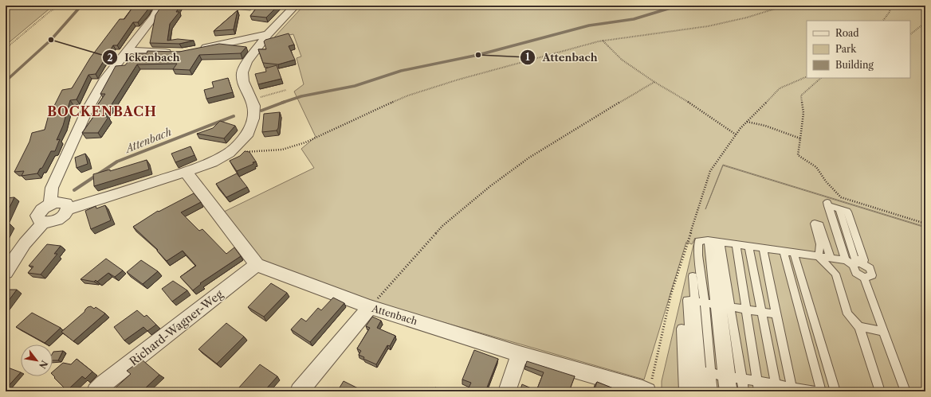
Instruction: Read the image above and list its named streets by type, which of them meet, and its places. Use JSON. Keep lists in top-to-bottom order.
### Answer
{
  "streets": {
    "street": ["Attenbach", "Richard-Wagner-Weg"]
  },
  "crossings": [
    ["Attenbach", "Richard-Wagner-Weg"]
  ],
  "districts": ["BOCKENBACH"],
  "water": ["Attenbach"],
  "places": ["Ickenbach", "Attenbach"],
  "legend": ["Road", "Park", "Building"],
  "north": "bottom right"
}
